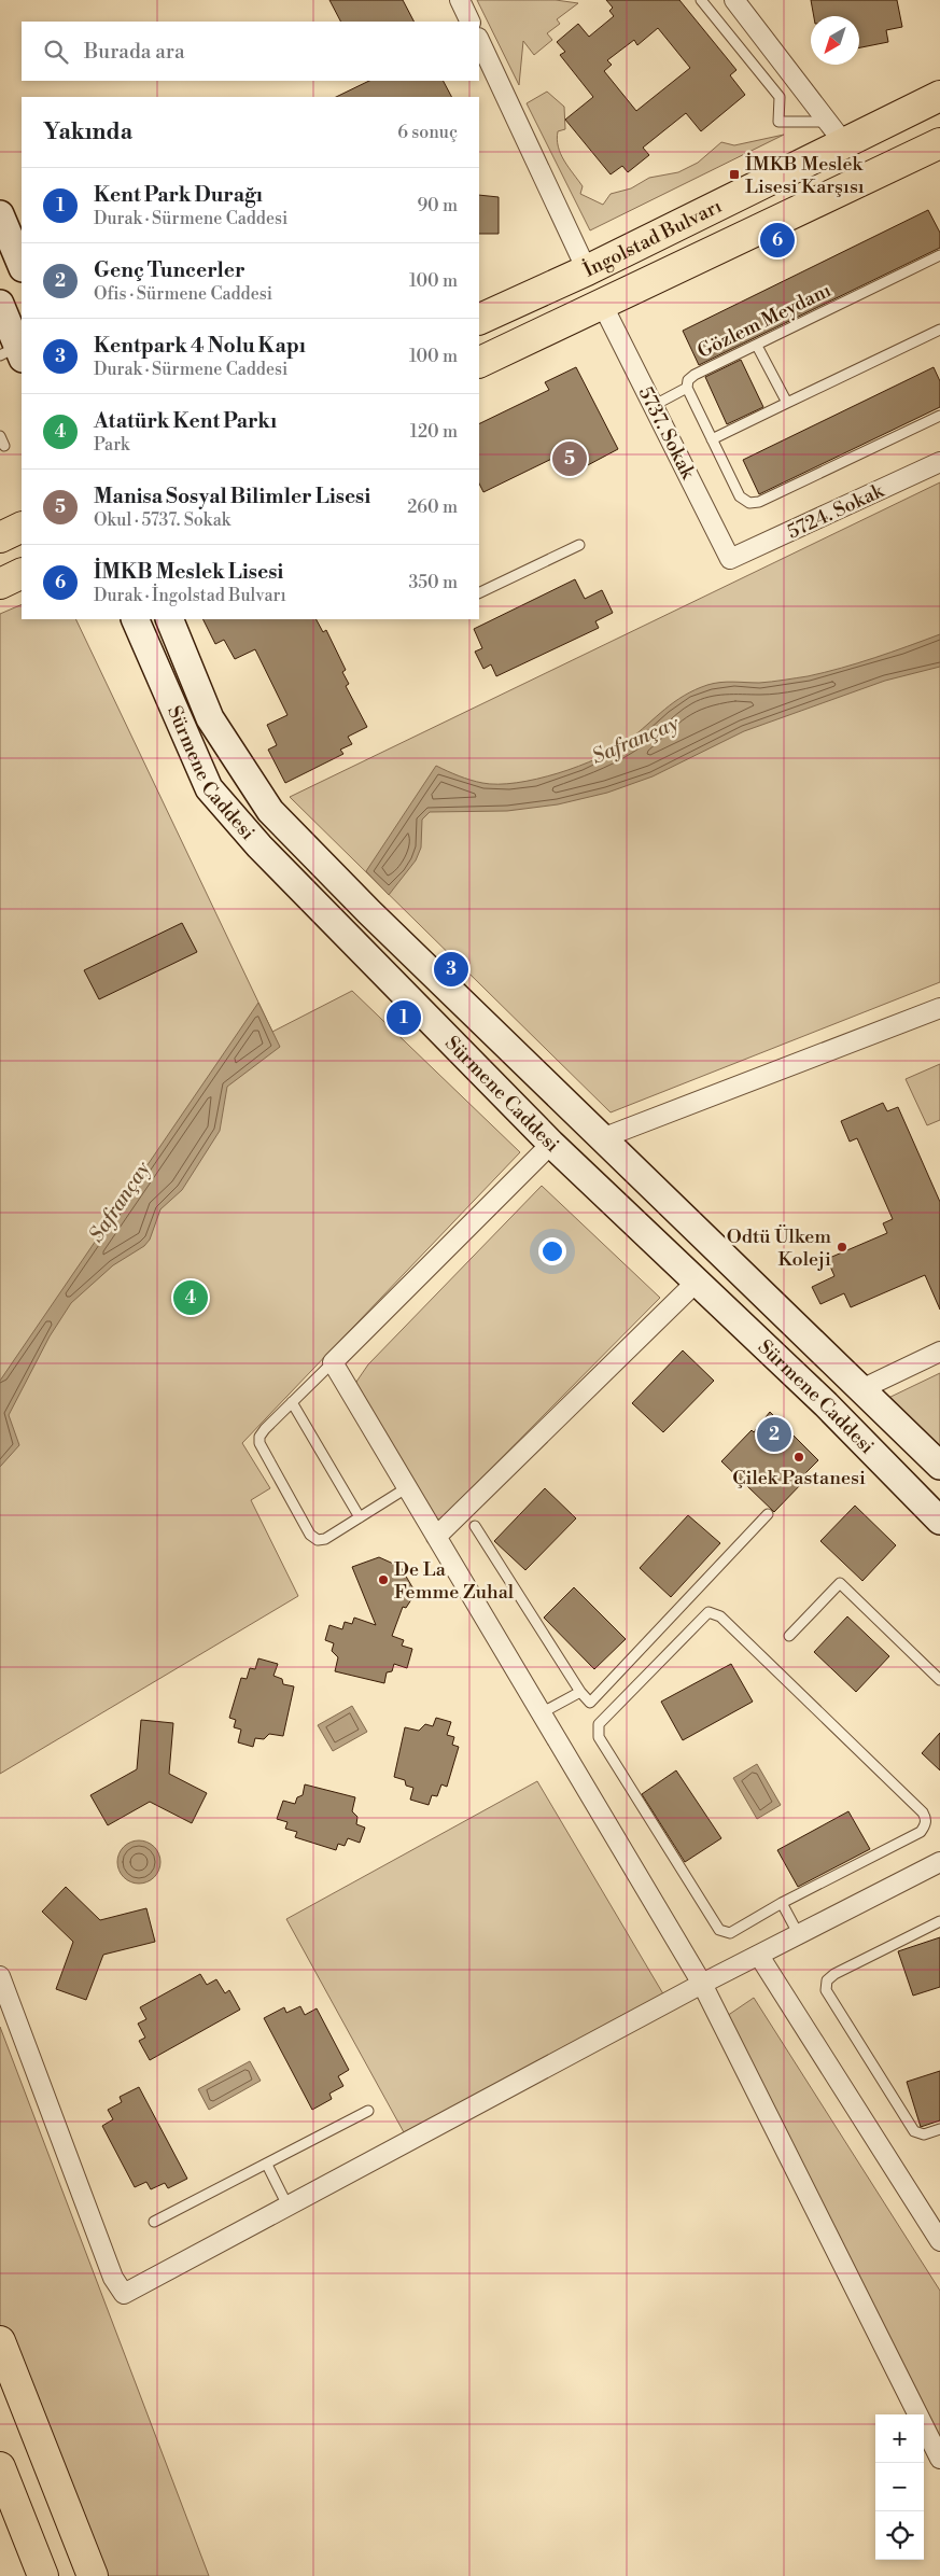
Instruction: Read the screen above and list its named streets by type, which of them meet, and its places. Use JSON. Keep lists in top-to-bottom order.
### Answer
{
  "streets": {
    "main road": ["İngolstad Bulvarı", "Sürmene Caddesi"],
    "street": ["5737. Sokak", "5724. Sokak"],
    "lane": ["Gözlem Meydanı"]
  },
  "crossings": [
    ["İngolstad Bulvarı", "5737. Sokak"],
    ["Gözlem Meydanı", "5737. Sokak"],
    ["5737. Sokak", "5724. Sokak"]
  ],
  "water": ["Safrançay"],
  "places": {
    "transit": ["İMKB Meslek Lisesi Karşısı"],
    "other": ["Odtü Ülkem Koleji", "Çilek Pastanesi", "De La Femme Zuhal"]
  },
  "north": "bottom left",
  "page": {
    "search": "Burada ara",
    "heading": ["Yakında", "6 sonuç"],
    "list": [
      {
        "mark": "1",
        "name": "Kent Park Durağı",
        "note": "Durak · Sürmene Caddesi",
        "value": "90 m"
      },
      {
        "mark": "2",
        "name": "Genç Tuncerler",
        "note": "Ofis · Sürmene Caddesi",
        "value": "100 m"
      },
      {
        "mark": "3",
        "name": "Kentpark 4 Nolu Kapı",
        "note": "Durak · Sürmene Caddesi",
        "value": "100 m"
      },
      {
        "mark": "4",
        "name": "Atatürk Kent Parkı",
        "note": "Park",
        "value": "120 m"
      },
      {
        "mark": "5",
        "name": "Manisa Sosyal Bilimler Lisesi",
        "note": "Okul · 5737. Sokak",
        "value": "260 m"
      },
      {
        "mark": "6",
        "name": "İMKB Meslek Lisesi",
        "note": "Durak · İngolstad Bulvarı",
        "value": "350 m"
      }
    ],
    "pins": [
      "6",
      "5",
      "3",
      "1",
      "4",
      "2"
    ],
    "map_buttons": ["+", "−"]
  }
}
